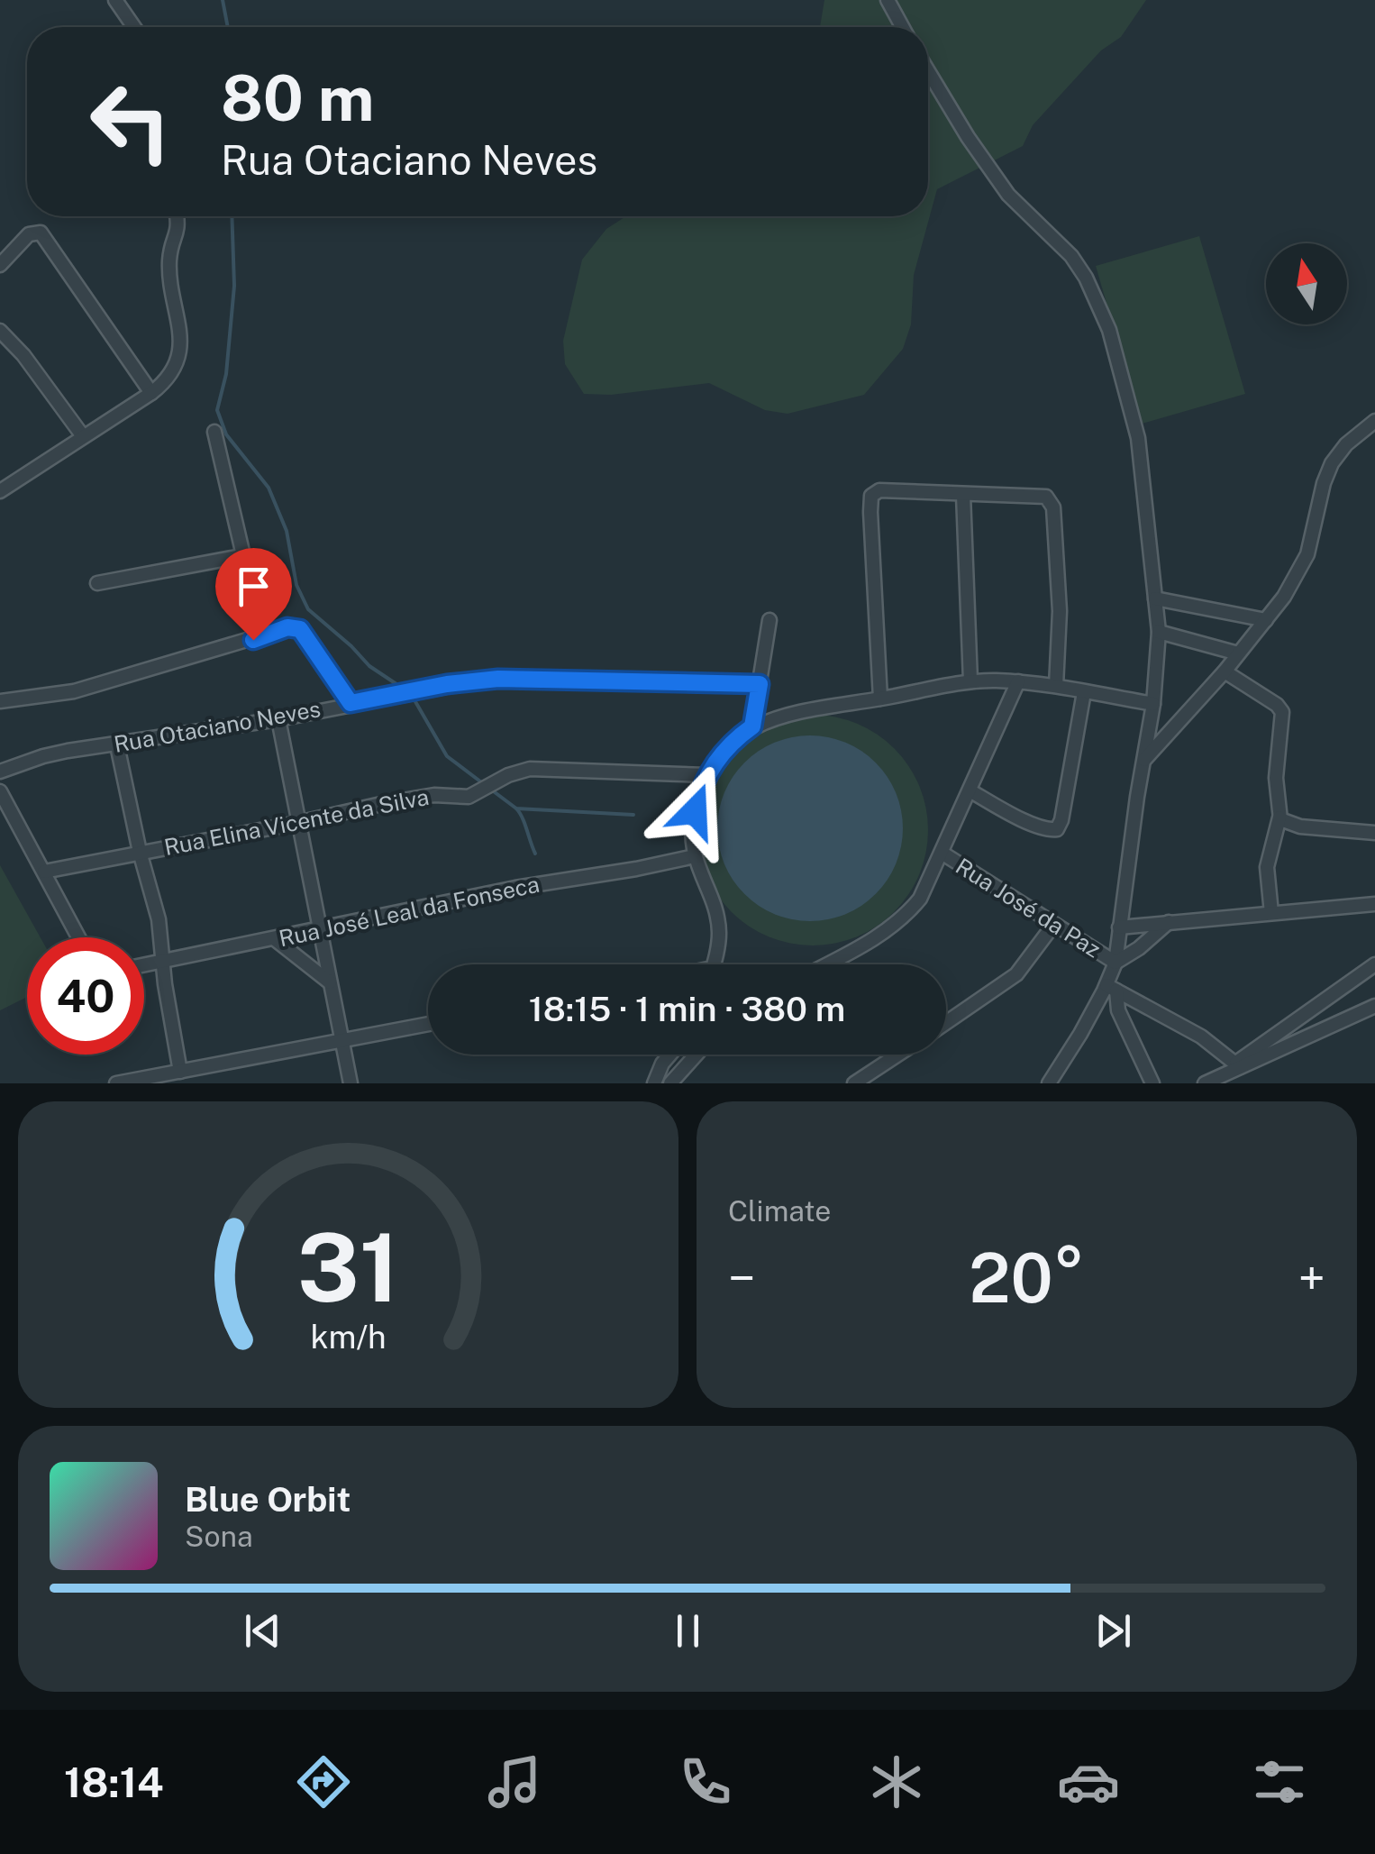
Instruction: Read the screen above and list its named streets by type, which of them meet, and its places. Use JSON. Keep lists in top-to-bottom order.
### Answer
{
  "streets": {
    "street": [
      "Rua Otaciano Neves",
      "Rua Elina Vicente da Silva",
      "Rua José da Paz",
      "Rua José Leal da Fonseca"
    ]
  },
  "north": "top",
  "page": {
    "turn": ["80 m", "Rua Otaciano Neves"],
    "limit": "40",
    "trip": "18:15 · 1 min · 380 m",
    "tile": "Climate",
    "heat": ["−", "20°", "+"],
    "song": ["Blue Orbit", "Sona"],
    "tabs": "18:14",
    "gauge": ["31", "km/h"]
  }
}
